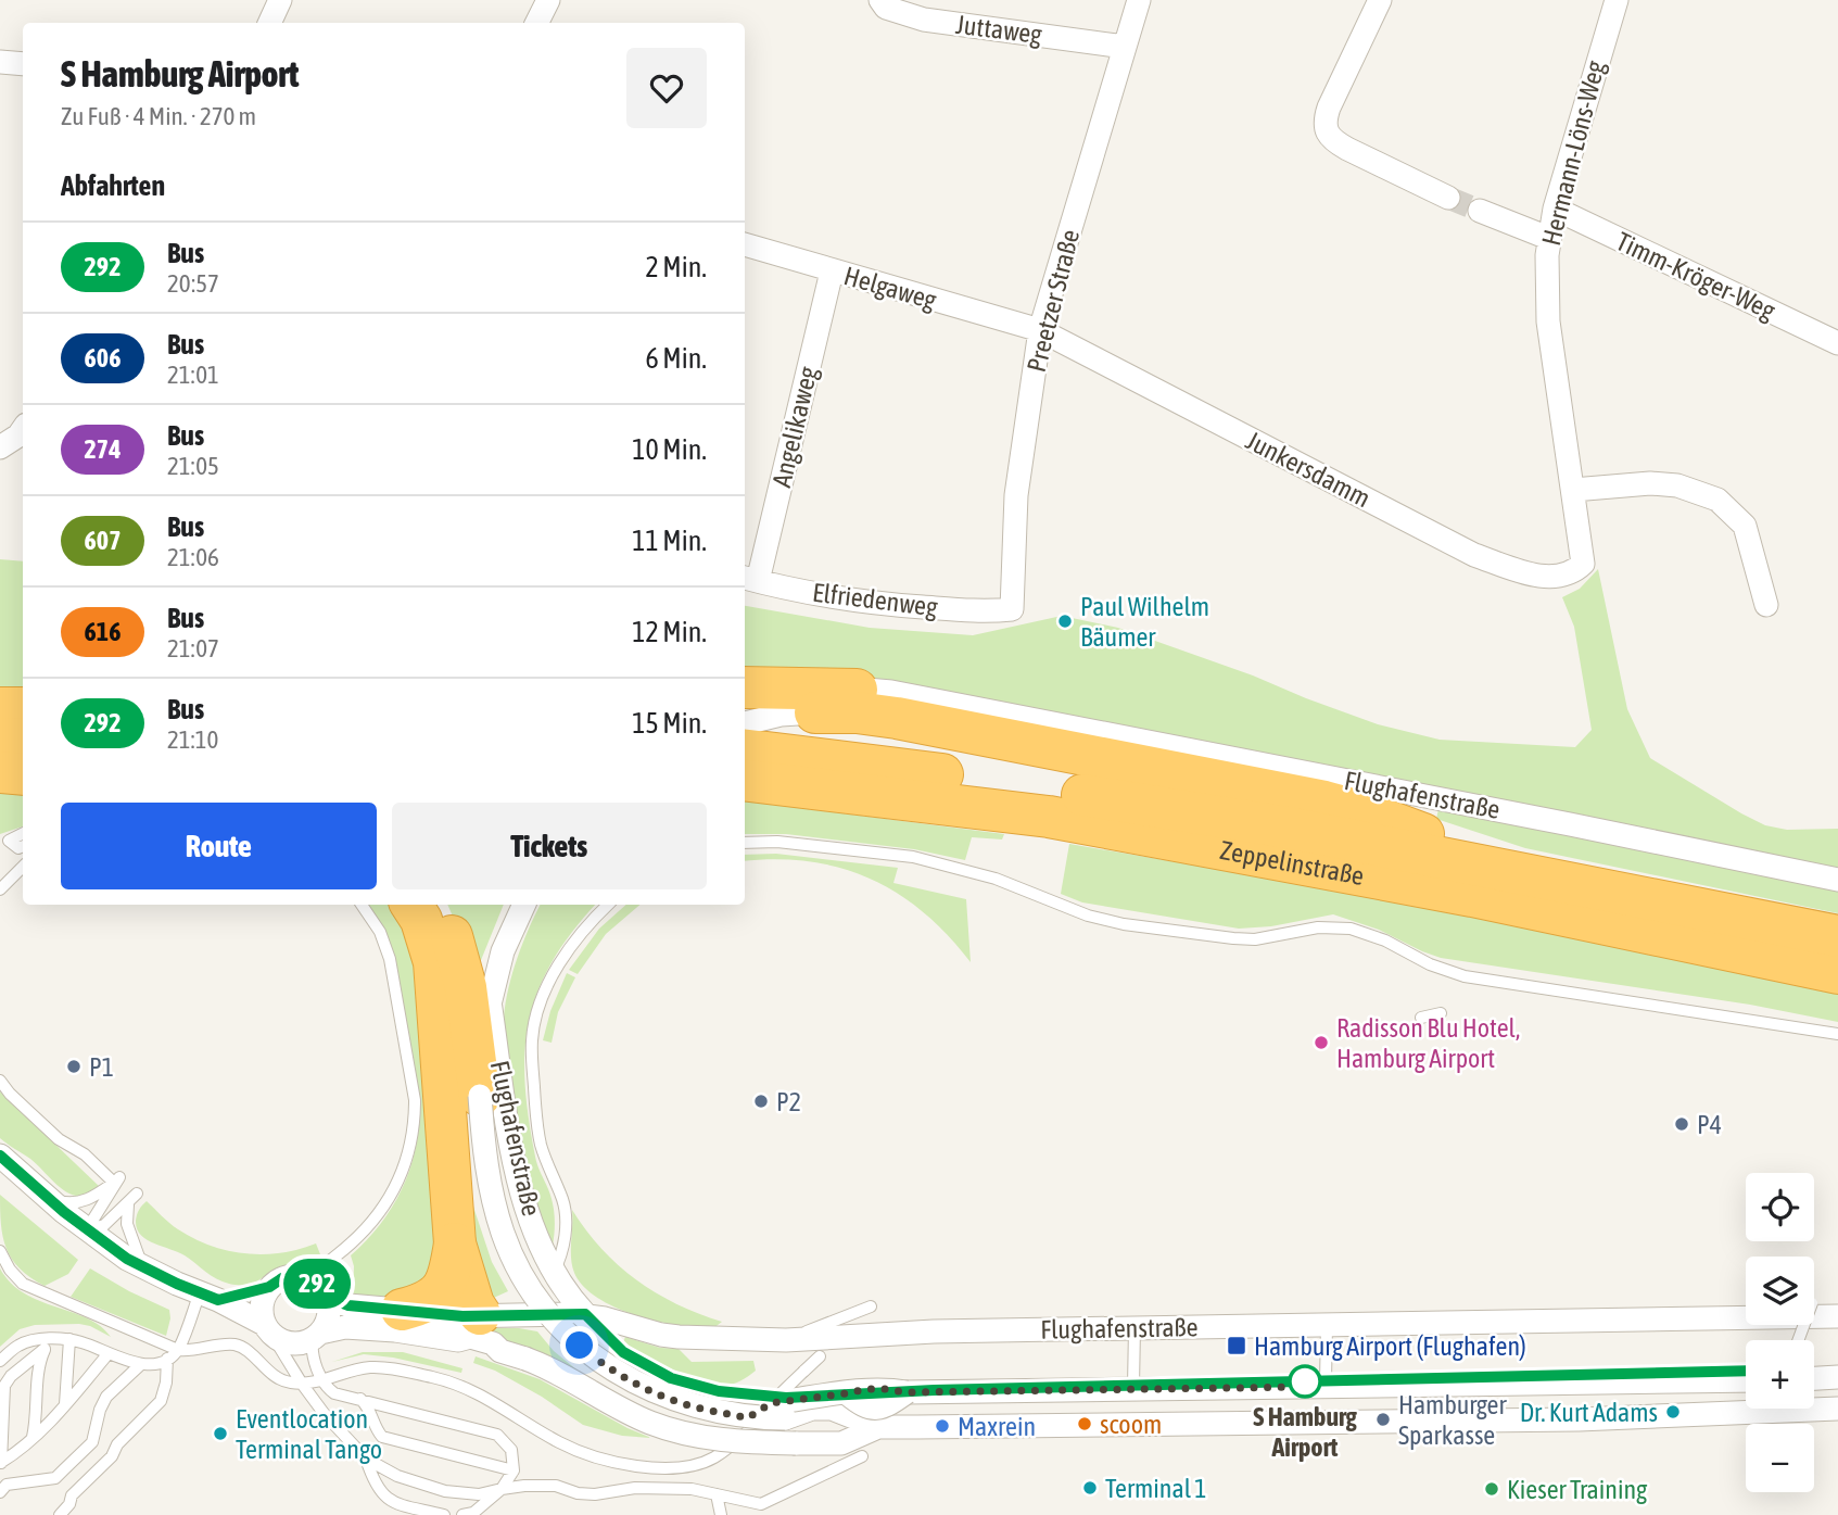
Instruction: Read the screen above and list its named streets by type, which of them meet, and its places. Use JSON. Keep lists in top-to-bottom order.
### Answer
{
  "streets": {
    "highway": ["Zeppelinstraße"],
    "street": [
      "Juttaweg",
      "Hermann-Löns-Weg",
      "Timm-Kröger-Weg",
      "Helgaweg",
      "Preetzer Straße",
      "Angelikaweg",
      "Junkersdamm",
      "Elfriedenweg",
      "Flughafenstraße"
    ]
  },
  "crossings": [
    ["Juttaweg", "Preetzer Straße"],
    ["Hermann-Löns-Weg", "Timm-Kröger-Weg"],
    ["Hermann-Löns-Weg", "Junkersdamm"],
    ["Helgaweg", "Preetzer Straße"],
    ["Helgaweg", "Angelikaweg"],
    ["Helgaweg", "Junkersdamm"],
    ["Preetzer Straße", "Junkersdamm"],
    ["Preetzer Straße", "Elfriedenweg"],
    ["Angelikaweg", "Elfriedenweg"]
  ],
  "places": {
    "other": [
      "Paul Wilhelm Bäumer",
      "Radisson Blu Hotel, Hamburg Airport",
      "P1",
      "P2",
      "P4",
      "S Hamburg Airport",
      "Dr. Kurt Adams",
      "Hamburger Sparkasse",
      "scoom",
      "Maxrein",
      "Eventlocation Terminal Tango",
      "Terminal 1",
      "Kieser Training"
    ],
    "transit": ["Hamburg Airport (Flughafen)"]
  },
  "lines": ["bus line 292"],
  "page": {
    "on_map": "292",
    "heading": [
      ["S Hamburg Airport", "Zu Fuß · 4 Min. · 270 m"],
      "Abfahrten"
    ],
    "list": [
      {
        "mark": "292",
        "name": "Bus",
        "note": "20:57",
        "value": "2 Min."
      },
      {
        "mark": "606",
        "name": "Bus",
        "note": "21:01",
        "value": "6 Min."
      },
      {
        "mark": "274",
        "name": "Bus",
        "note": "21:05",
        "value": "10 Min."
      },
      {
        "mark": "607",
        "name": "Bus",
        "note": "21:06",
        "value": "11 Min."
      },
      {
        "mark": "616",
        "name": "Bus",
        "note": "21:07",
        "value": "12 Min."
      },
      {
        "mark": "292",
        "name": "Bus",
        "note": "21:10",
        "value": "15 Min."
      }
    ],
    "buttons": ["Route", "Tickets"],
    "map_buttons": ["+", "−"]
  }
}
